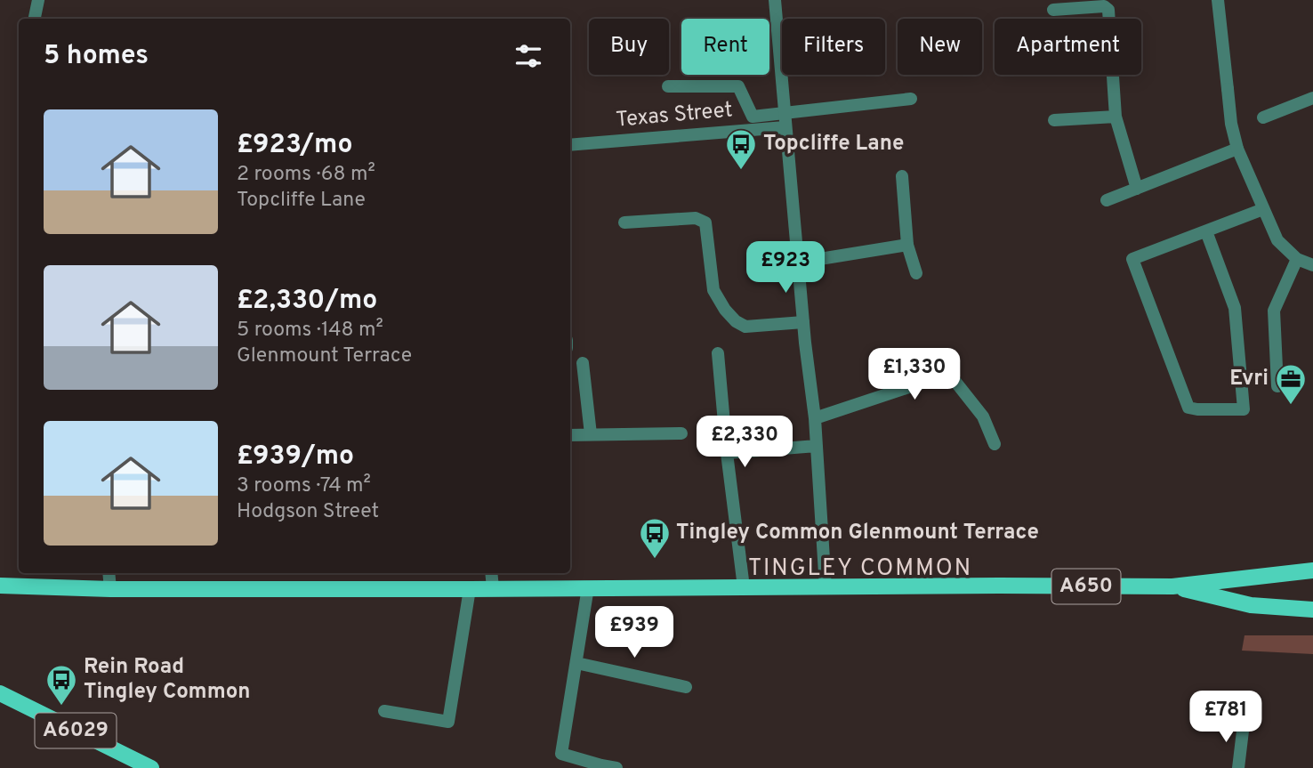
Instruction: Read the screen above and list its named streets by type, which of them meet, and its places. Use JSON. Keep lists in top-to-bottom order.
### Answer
{
  "streets": {
    "main road": ["A650", "A6029"],
    "street": ["Texas Street"]
  },
  "districts": ["TINGLEY COMMON"],
  "places": {
    "bus stop": ["Topcliffe Lane", "Tingley Common Glenmount Terrace", "Rein Road Tingley Common"],
    "office": ["Evri"]
  },
  "page": {
    "chip": [
      "Buy",
      "Rent",
      "Filters",
      "New",
      "Apartment"
    ],
    "heading": "5 homes",
    "list": [
      {
        "name": "£923/mo",
        "note": "2 rooms · 68 m² · Topcliffe Lane"
      },
      {
        "name": "£2,330/mo",
        "note": "5 rooms · 148 m² · Glenmount Terrace"
      },
      {
        "name": "£939/mo",
        "note": "3 rooms · 74 m² · Hodgson Street"
      }
    ],
    "price": [
      "£923",
      "£1,330",
      "£2,330",
      "£939",
      "£781"
    ]
  }
}
